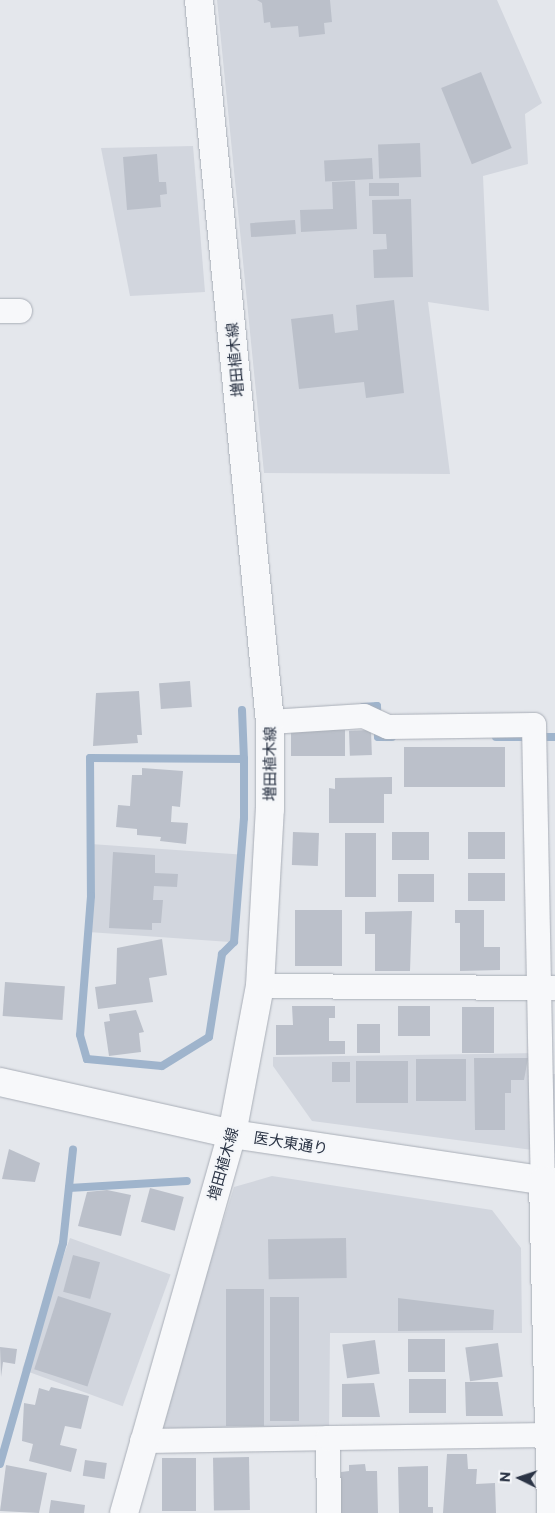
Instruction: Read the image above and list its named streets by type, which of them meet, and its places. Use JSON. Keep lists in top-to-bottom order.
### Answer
{
  "streets": {
    "street": ["増田植木線", "医大東通り"]
  },
  "crossings": [
    ["増田植木線", "医大東通り"]
  ],
  "north": "left"
}
